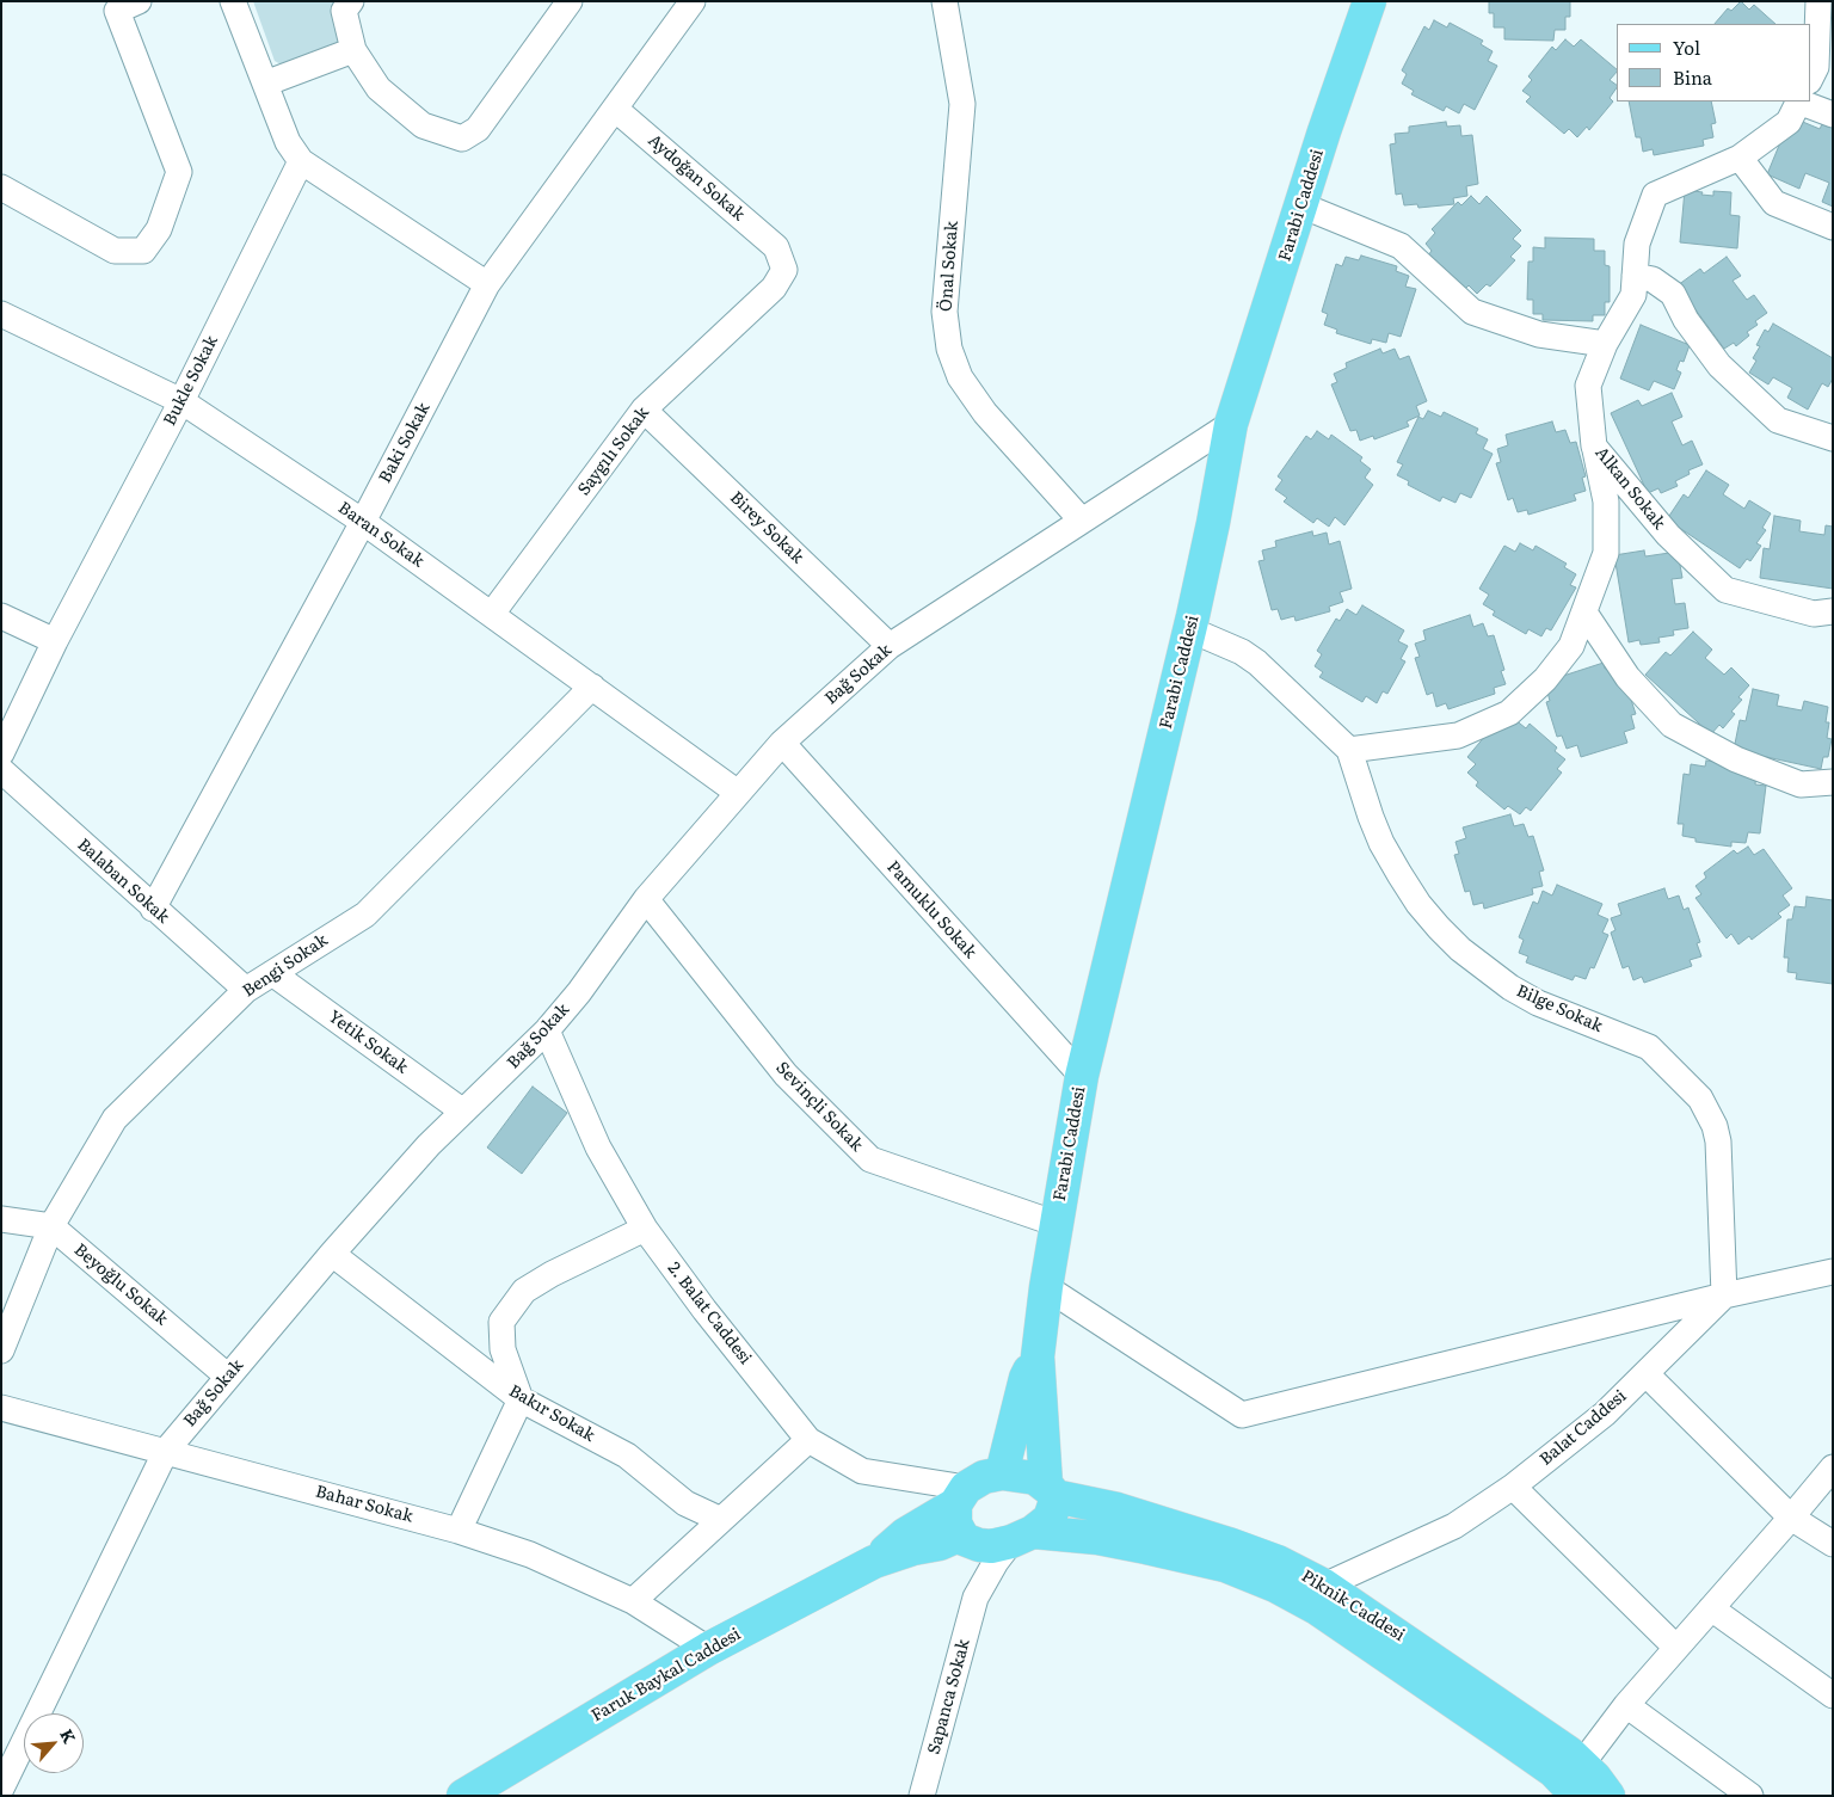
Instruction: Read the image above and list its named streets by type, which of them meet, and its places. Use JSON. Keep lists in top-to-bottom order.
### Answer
{
  "streets": {
    "main road": ["Farabi Caddesi", "Piknik Caddesi", "Faruk Baykal Caddesi"],
    "street": [
      "Aydoğan Sokak",
      "Önal Sokak",
      "Bukle Sokak",
      "Baki Sokak",
      "Saygılı Sokak",
      "Alkan Sokak",
      "Birey Sokak",
      "Baran Sokak",
      "Bağ Sokak",
      "Balaban Sokak",
      "Pamuklu Sokak",
      "Bengi Sokak",
      "Bilge Sokak",
      "Yetik Sokak",
      "Sevinçli Sokak",
      "Beyoğlu Sokak",
      "2. Balat Caddesi",
      "Bakır Sokak",
      "Balat Caddesi",
      "Bahar Sokak",
      "Sapanca Sokak"
    ]
  },
  "crossings": [
    ["Aydoğan Sokak", "Baki Sokak"],
    ["Aydoğan Sokak", "Saygılı Sokak"],
    ["Farabi Caddesi", "Bağ Sokak"],
    ["Farabi Caddesi", "Pamuklu Sokak"],
    ["Farabi Caddesi", "Bilge Sokak"],
    ["Farabi Caddesi", "Sevinçli Sokak"],
    ["Önal Sokak", "Bağ Sokak"],
    ["Bukle Sokak", "Baran Sokak"],
    ["Baki Sokak", "Baran Sokak"],
    ["Baki Sokak", "Balaban Sokak"],
    ["Saygılı Sokak", "Birey Sokak"],
    ["Saygılı Sokak", "Baran Sokak"],
    ["Birey Sokak", "Bağ Sokak"],
    ["Baran Sokak", "Bağ Sokak"],
    ["Baran Sokak", "Bengi Sokak"],
    ["Bağ Sokak", "Pamuklu Sokak"],
    ["Bağ Sokak", "Yetik Sokak"],
    ["Bağ Sokak", "Sevinçli Sokak"],
    ["Bağ Sokak", "Beyoğlu Sokak"],
    ["Bağ Sokak", "2. Balat Caddesi"],
    ["Bağ Sokak", "Bakır Sokak"],
    ["Bağ Sokak", "Bahar Sokak"],
    ["Balaban Sokak", "Bengi Sokak"],
    ["Bengi Sokak", "Yetik Sokak"],
    ["Bengi Sokak", "Beyoğlu Sokak"],
    ["Bilge Sokak", "Balat Caddesi"],
    ["2. Balat Caddesi", "Piknik Caddesi"],
    ["2. Balat Caddesi", "Faruk Baykal Caddesi"],
    ["2. Balat Caddesi", "Sapanca Sokak"],
    ["Balat Caddesi", "Piknik Caddesi"],
    ["Bahar Sokak", "Faruk Baykal Caddesi"],
    ["Piknik Caddesi", "Faruk Baykal Caddesi"],
    ["Piknik Caddesi", "Sapanca Sokak"],
    ["Faruk Baykal Caddesi", "Sapanca Sokak"]
  ],
  "legend": ["Yol", "Bina"],
  "north": "top right"
}
